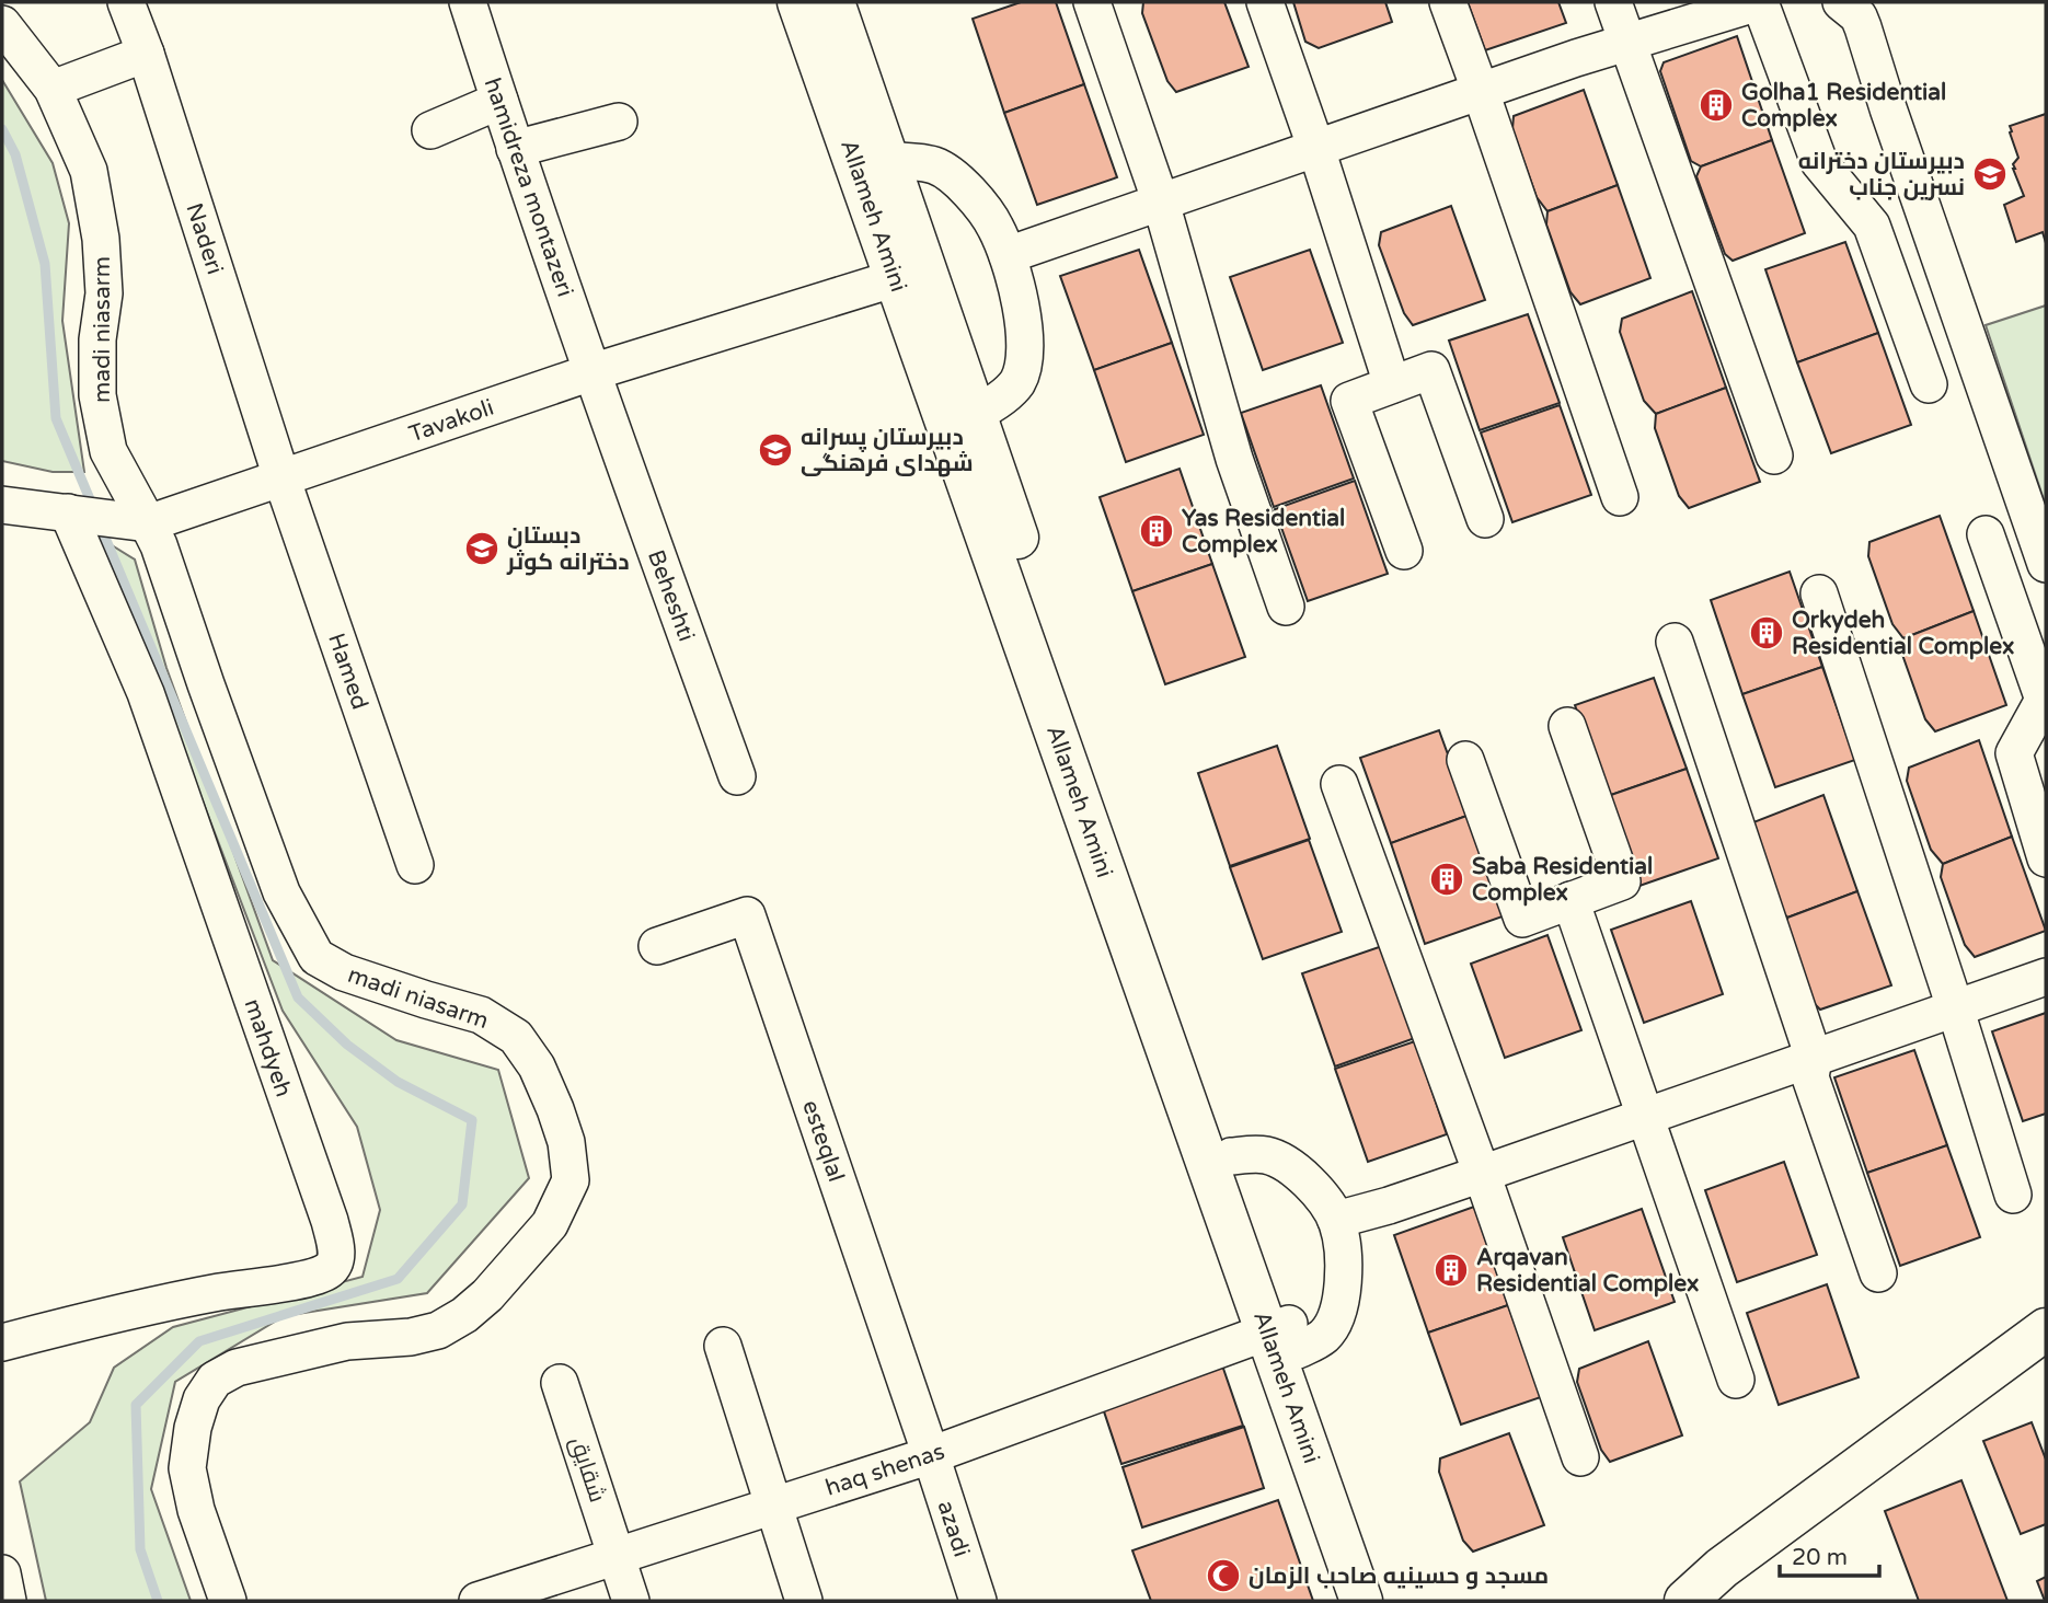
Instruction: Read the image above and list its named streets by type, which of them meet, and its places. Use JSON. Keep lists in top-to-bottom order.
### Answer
{
  "streets": {
    "main road": ["Allameh Amini"],
    "street": [
      "hamidreza montazeri",
      "Naderi",
      "madi niasarm",
      "Tavakoli",
      "Beheshti",
      "Hamed",
      "mahdyeh",
      "esteqlal",
      "شقایق",
      "haq shenas",
      "azadi"
    ]
  },
  "crossings": [
    ["hamidreza montazeri", "Tavakoli"],
    ["hamidreza montazeri", "Beheshti"],
    ["Allameh Amini", "Tavakoli"],
    ["Allameh Amini", "haq shenas"],
    ["Naderi", "Tavakoli"],
    ["Naderi", "Hamed"],
    ["madi niasarm", "Tavakoli"],
    ["Tavakoli", "Beheshti"],
    ["Tavakoli", "Hamed"],
    ["Tavakoli", "mahdyeh"],
    ["esteqlal", "haq shenas"],
    ["esteqlal", "azadi"],
    ["شقایق", "haq shenas"],
    ["haq shenas", "azadi"]
  ],
  "places": {
    "building": [
      "Golha1 Residential Complex",
      "Yas Residential Complex",
      "Orkydeh Residential Complex",
      "Saba Residential Complex",
      "Arqavan Residential Complex"
    ],
    "school or university": ["دبیرستان دخترانه نسرین جناب", "دبیرستان پسرانه شهدای فرهنگی", "دبستان دخترانه کوثر"],
    "mosque": ["مسجد و حسینیه صاحب الزمان"]
  },
  "scale_bar": "20 m"
}
